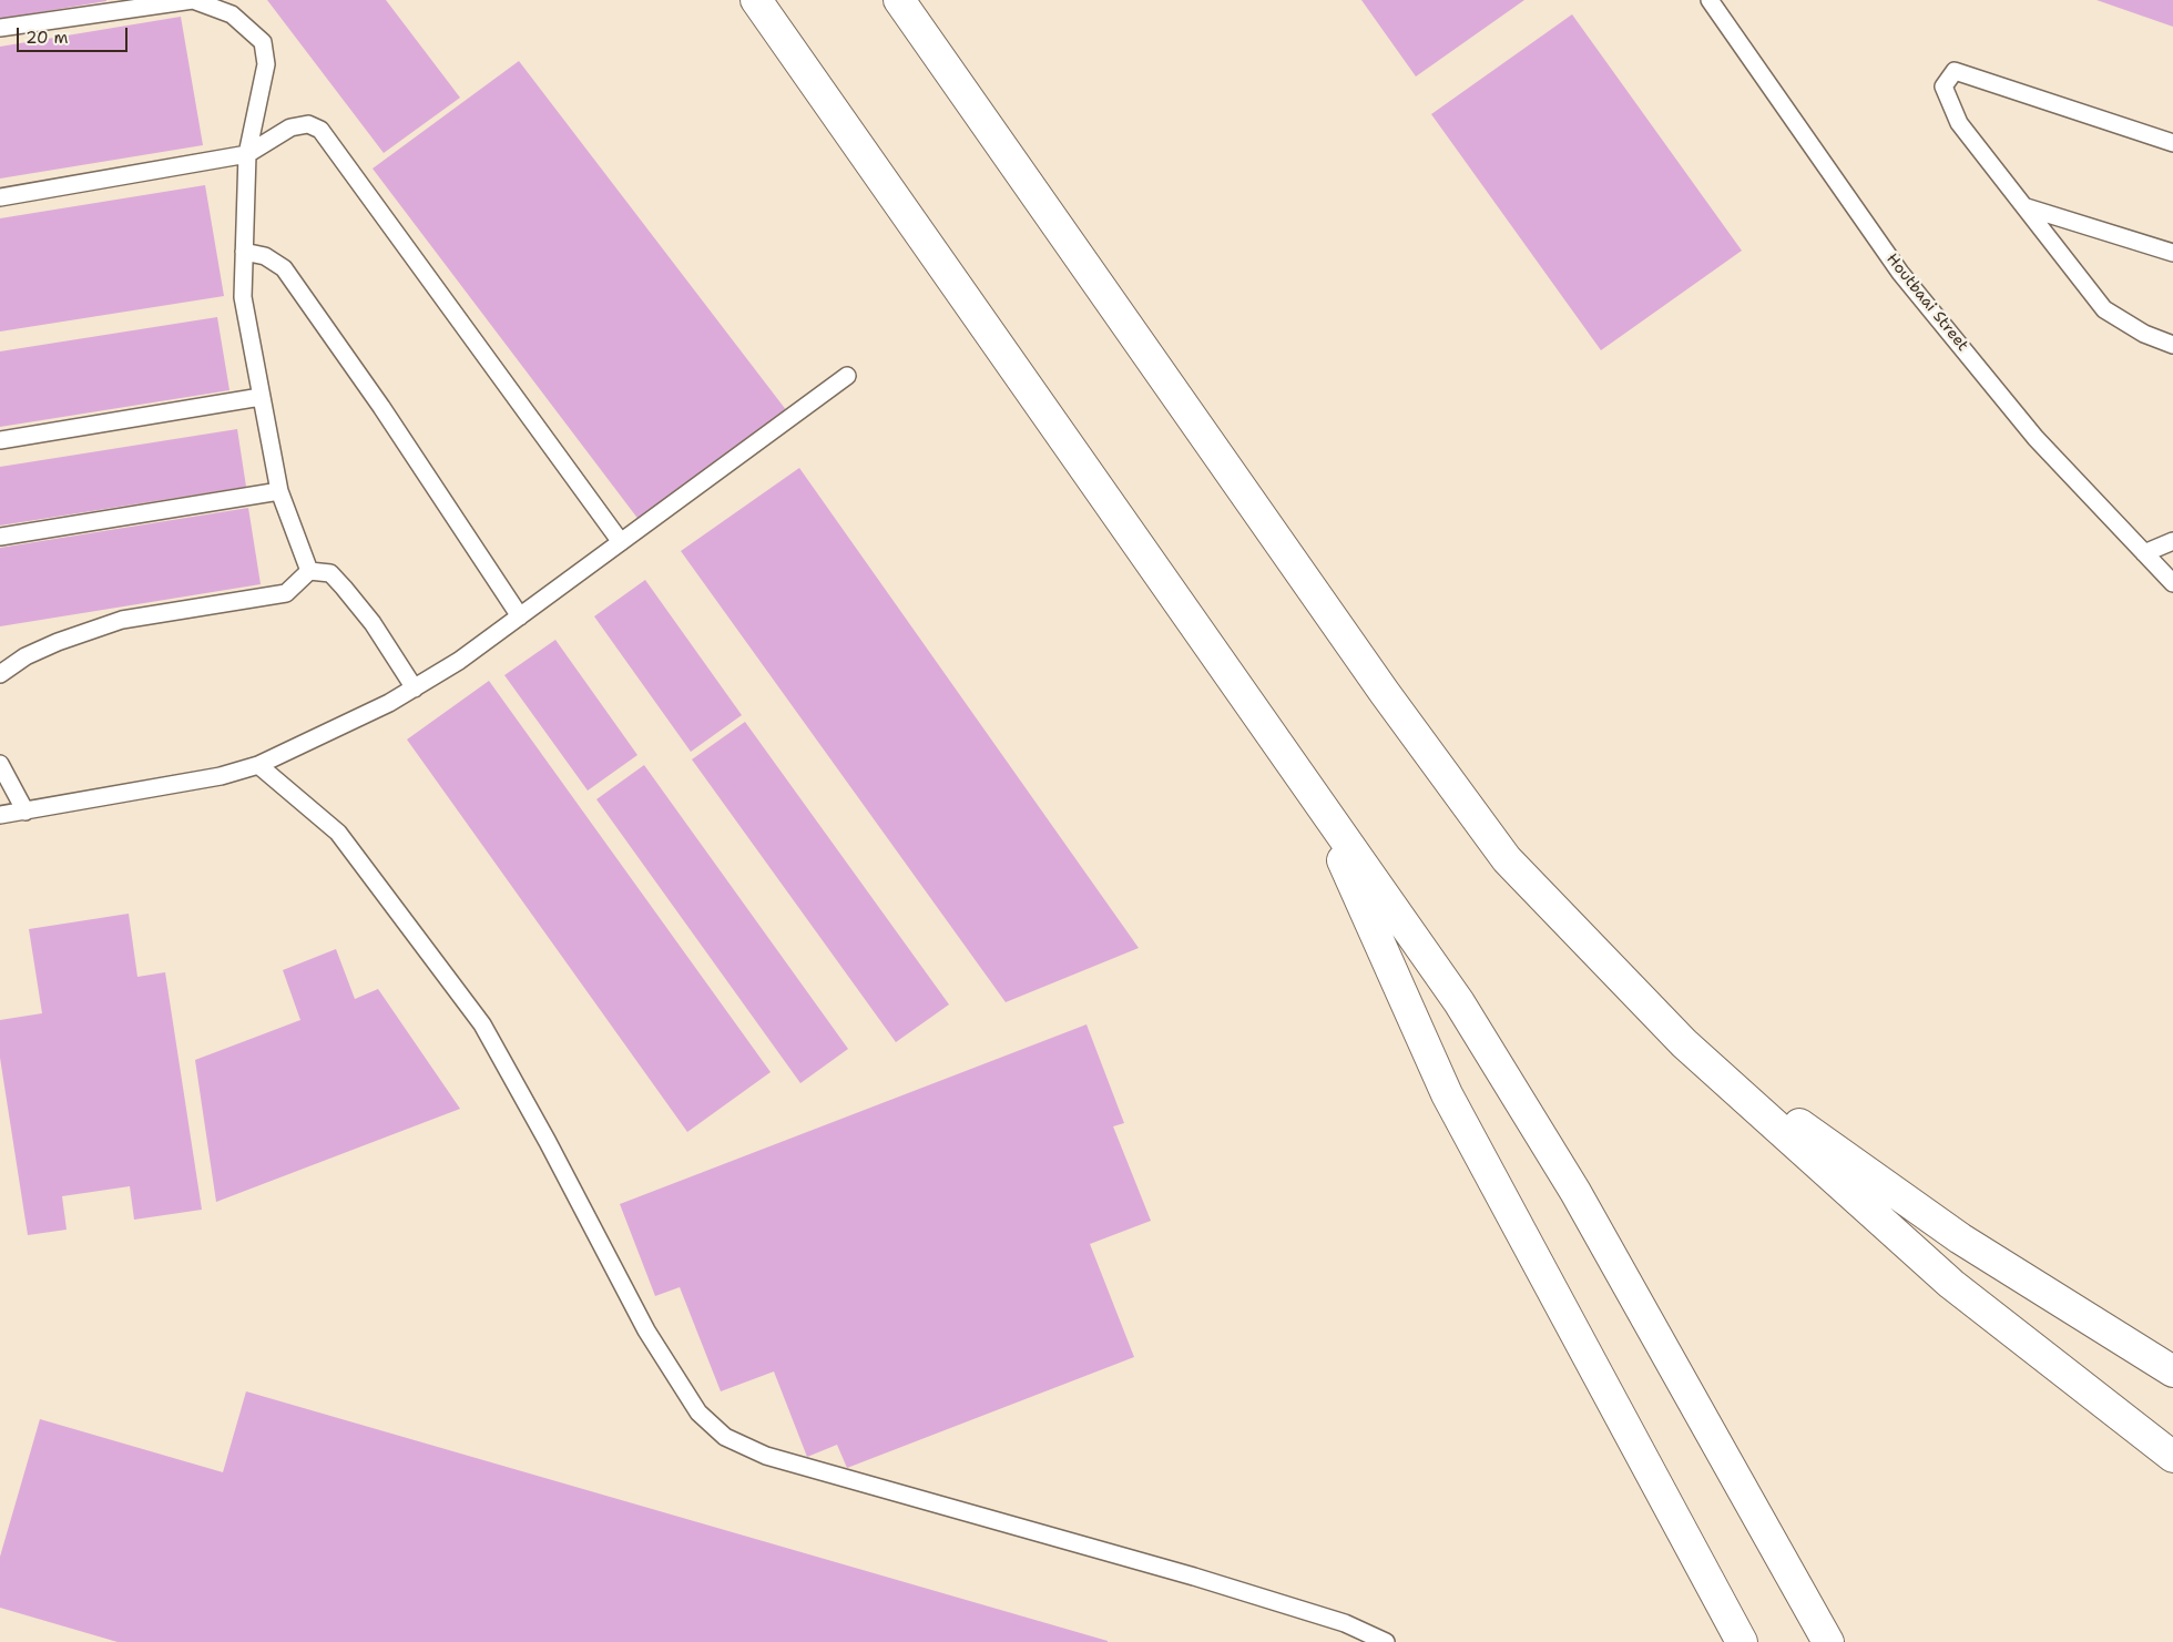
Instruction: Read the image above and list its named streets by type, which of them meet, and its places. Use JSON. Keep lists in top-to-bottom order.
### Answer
{
  "streets": {
    "lane": ["Houtbaai Street"]
  },
  "scale_bar": "20 m"
}
